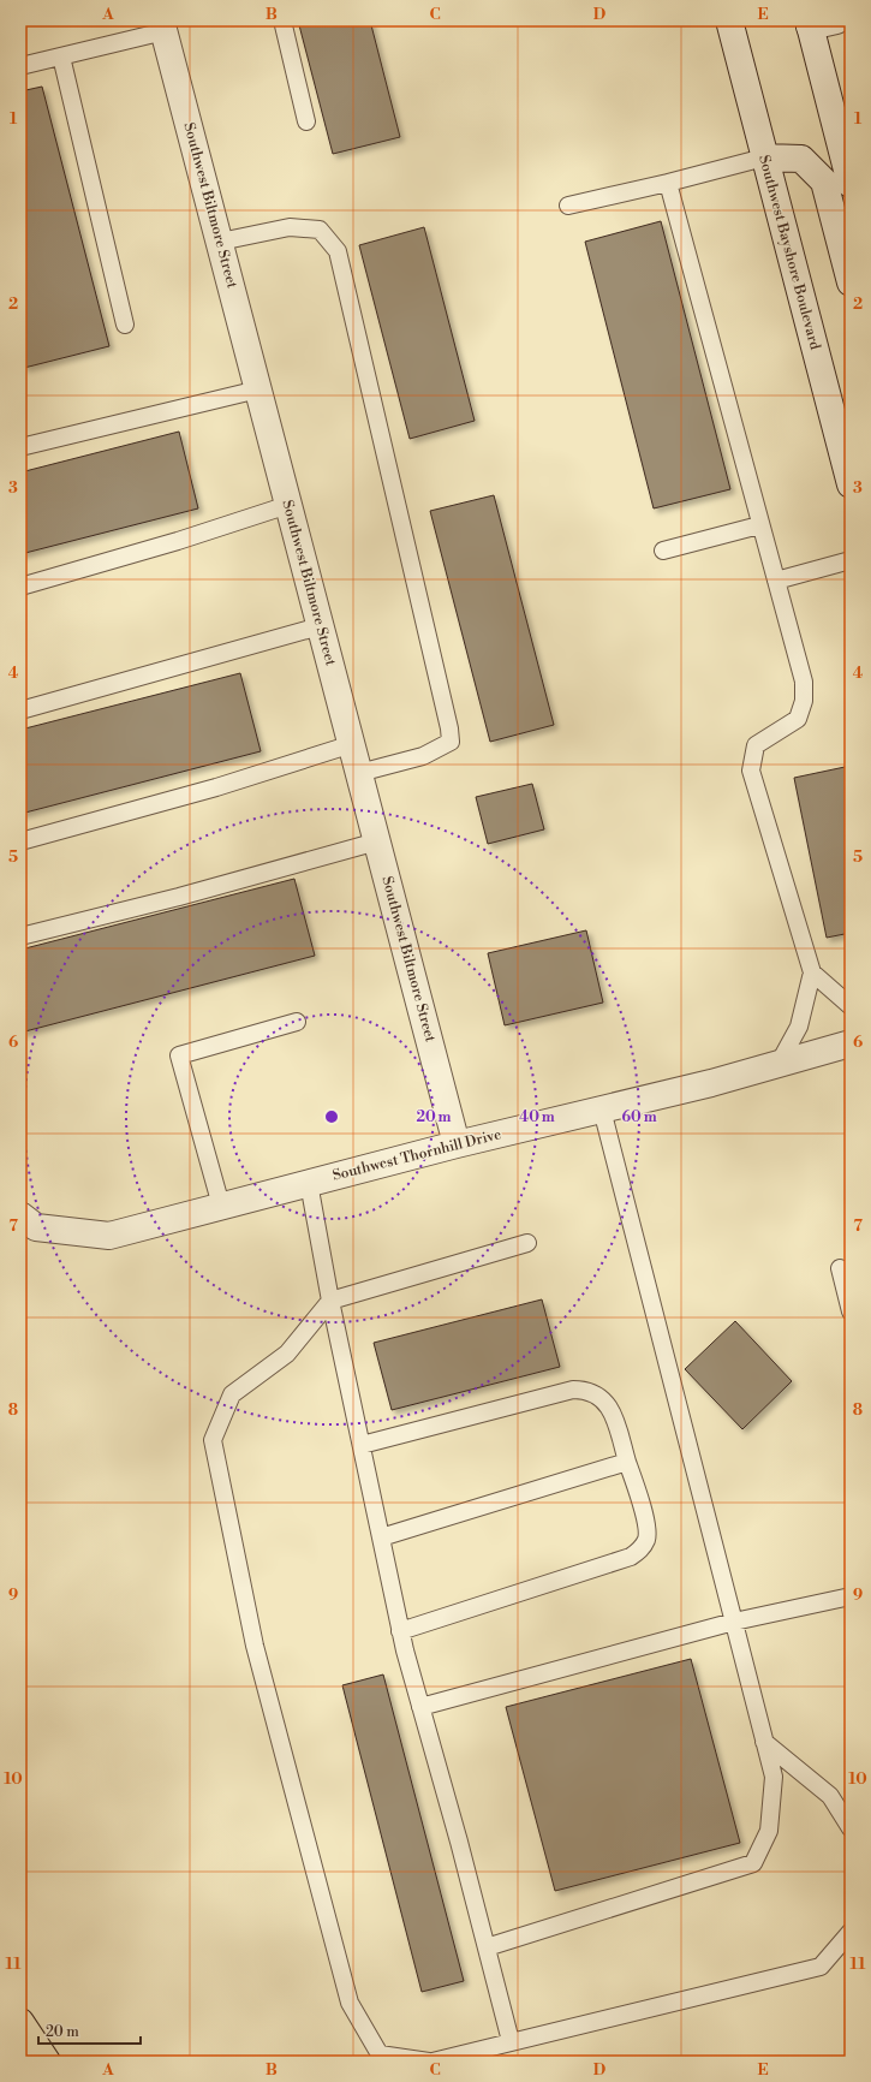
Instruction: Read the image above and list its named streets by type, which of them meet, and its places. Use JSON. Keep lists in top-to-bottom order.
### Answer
{
  "streets": {
    "street": ["Southwest Biltmore Street", "Southwest Bayshore Boulevard", "Southwest Thornhill Drive"]
  },
  "crossings": [
    ["Southwest Biltmore Street", "Southwest Thornhill Drive"]
  ],
  "scale_bar": "20 m",
  "grid": {
    "columns": [
      "A",
      "B",
      "C",
      "D",
      "E"
    ],
    "rows": [
      "1",
      "2",
      "3",
      "4",
      "5",
      "6",
      "7",
      "8",
      "9",
      "10",
      "11"
    ]
  },
  "rings": ["20 m", "40 m", "60 m"]
}
